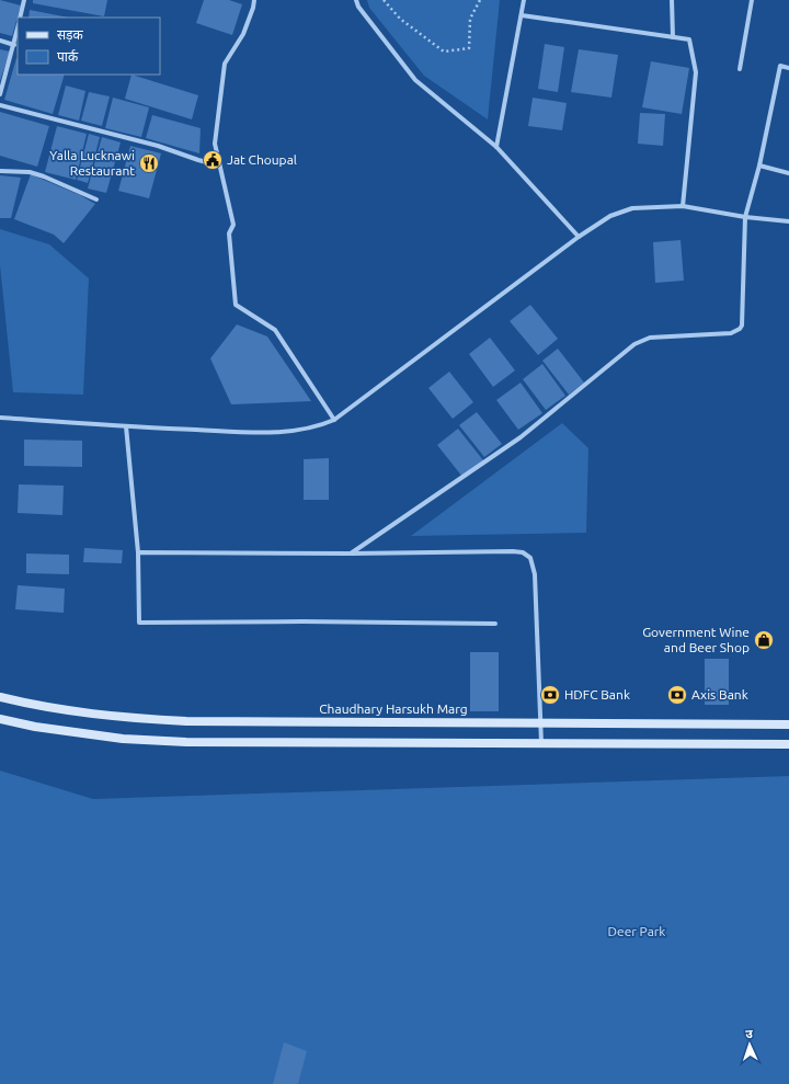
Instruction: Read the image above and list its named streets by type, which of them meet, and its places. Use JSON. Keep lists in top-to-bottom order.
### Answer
{
  "streets": {
    "street": ["Chaudhary Harsukh Marg"]
  },
  "parks": ["Deer Park"],
  "places": {
    "public building": ["Jat Choupal"],
    "restaurant": ["Yalla Lucknawi Restaurant"],
    "shop": ["Government Wine and Beer Shop"],
    "bank": ["HDFC Bank", "Axis Bank"]
  },
  "legend": ["सड़क", "पार्क"],
  "north": "top"
}
